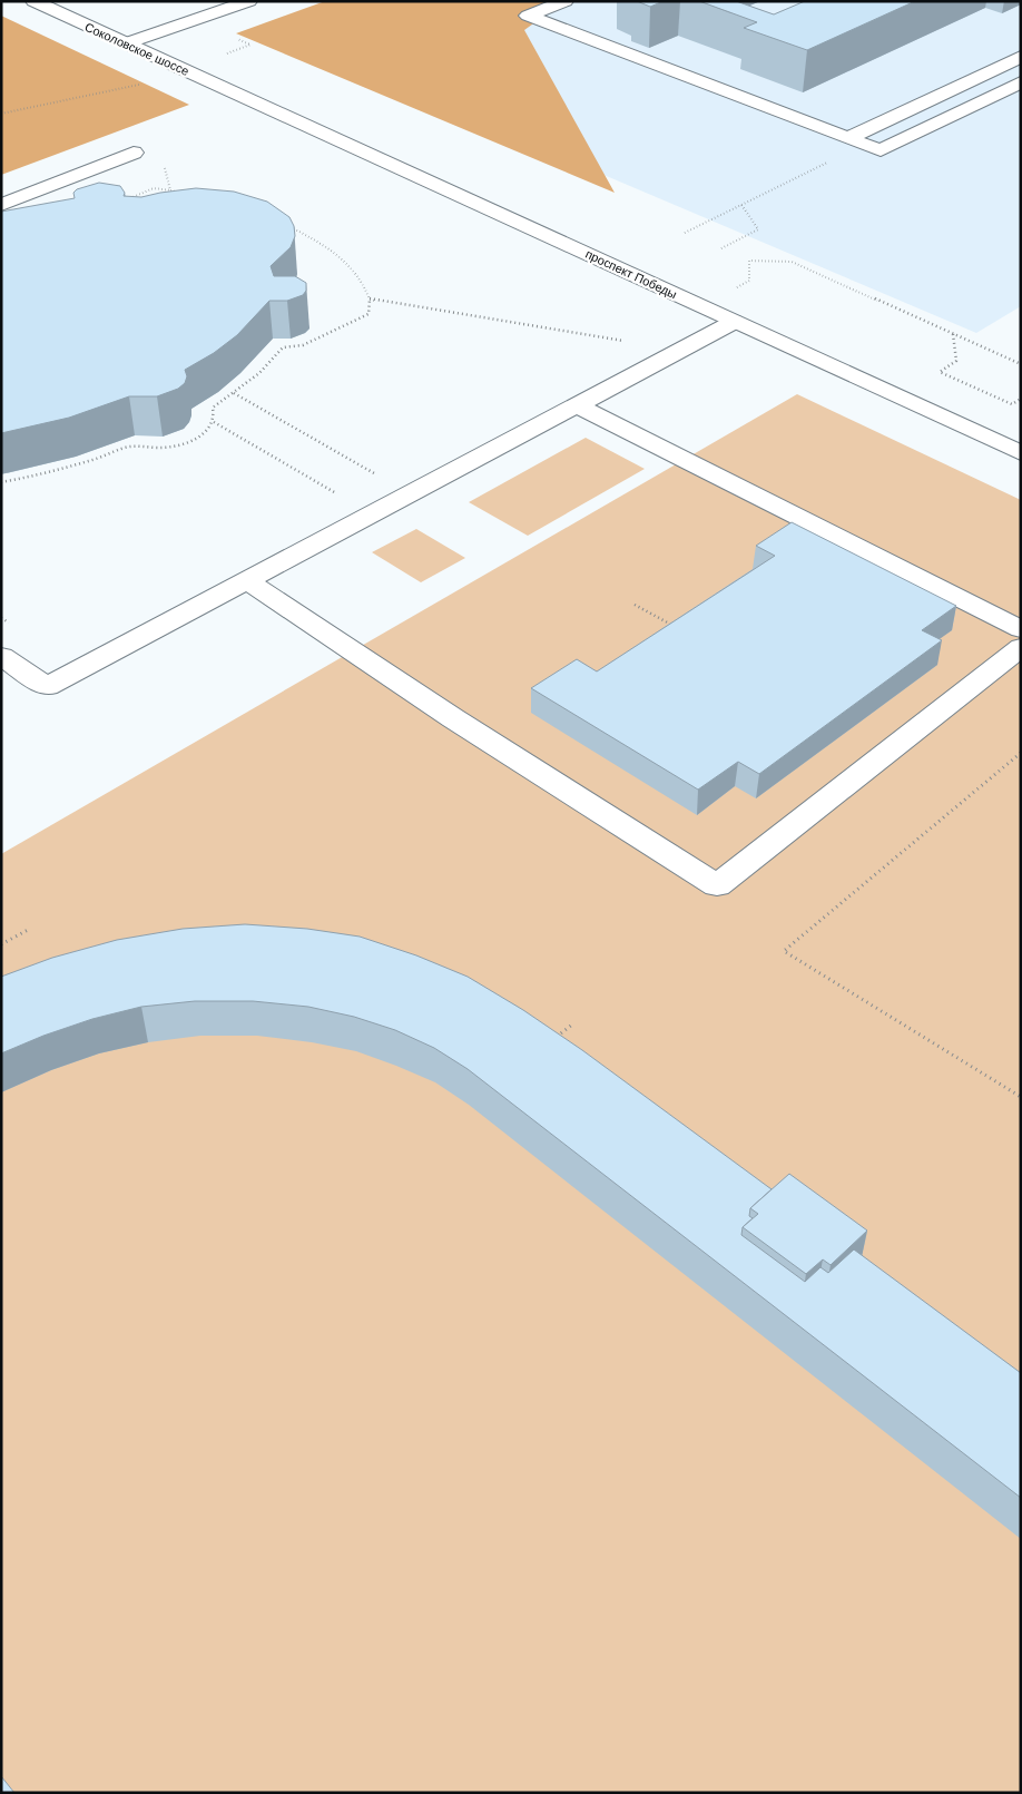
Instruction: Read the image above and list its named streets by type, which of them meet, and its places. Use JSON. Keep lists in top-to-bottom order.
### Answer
{
  "streets": {
    "main road": ["Соколовское шоссе", "проспект Победы"]
  },
  "crossings": [
    ["Соколовское шоссе", "проспект Победы"]
  ]
}
